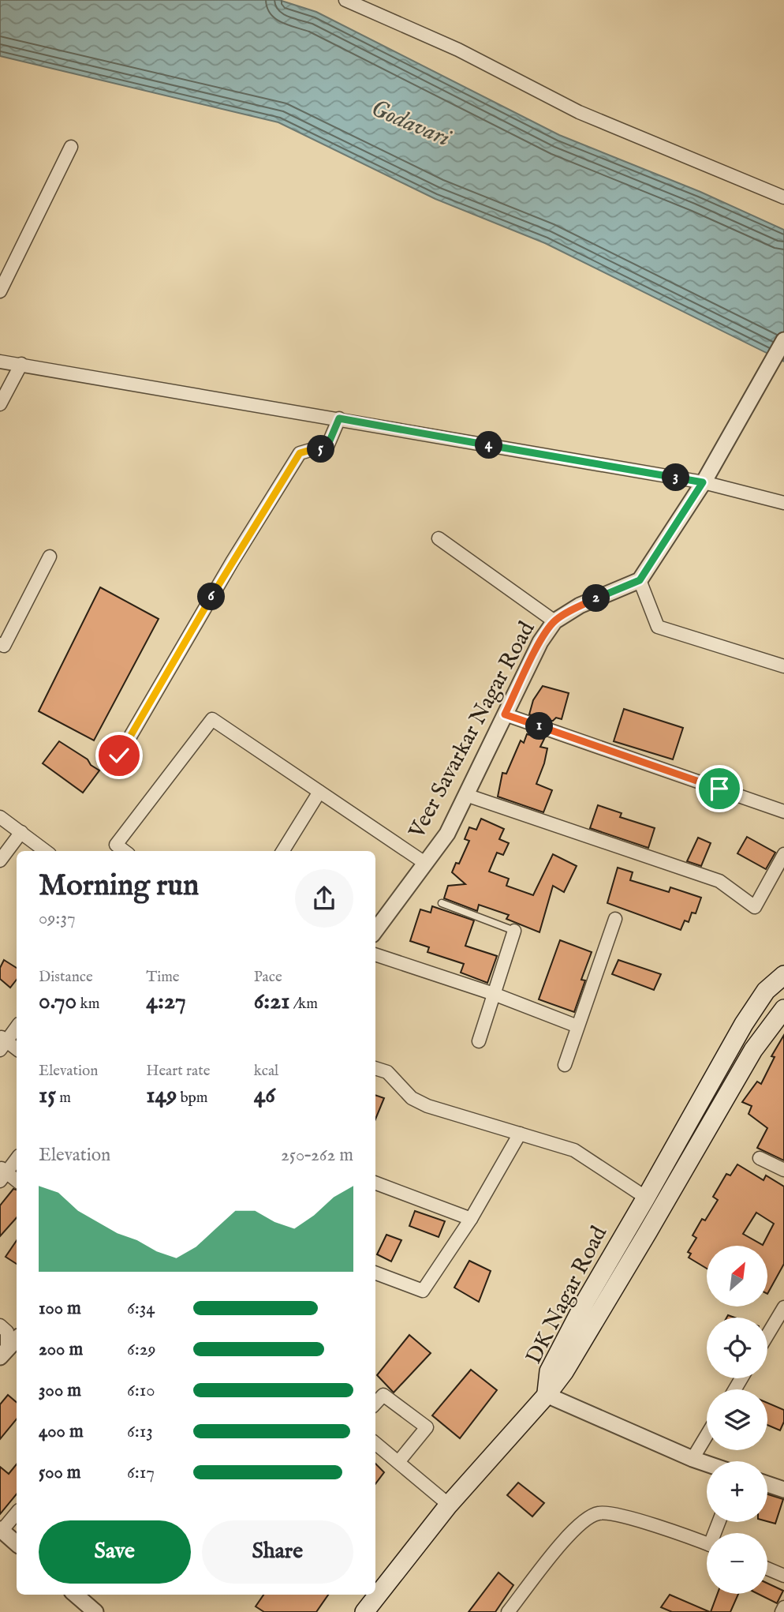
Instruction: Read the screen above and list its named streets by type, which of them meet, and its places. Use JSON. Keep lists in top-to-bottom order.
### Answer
{
  "streets": {
    "main road": ["DK Nagar Road"],
    "street": ["Veer Savarkar Nagar Road"]
  },
  "water": ["Godavari"],
  "north": "top right",
  "page": {
    "pins": [
      "4",
      "5",
      "3",
      "6",
      "2",
      "1"
    ],
    "heading": ["Morning run", "09:37"],
    "stats": [
      ["Distance", "0.70 km"],
      ["Time", "4:27"],
      ["Pace", "6:21 /km"],
      ["Elevation", "15 m"],
      ["Heart rate", "149 bpm"],
      ["kcal", "46"]
    ],
    "chart": ["Elevation", "250–262 m"],
    "map_buttons": ["+", "−"],
    "list": [
      {
        "name": "100 m",
        "note": "6:34"
      },
      {
        "name": "200 m",
        "note": "6:29"
      },
      {
        "name": "300 m",
        "note": "6:10"
      },
      {
        "name": "400 m",
        "note": "6:13"
      },
      {
        "name": "500 m",
        "note": "6:17"
      }
    ],
    "buttons": ["Save", "Share"]
  }
}
